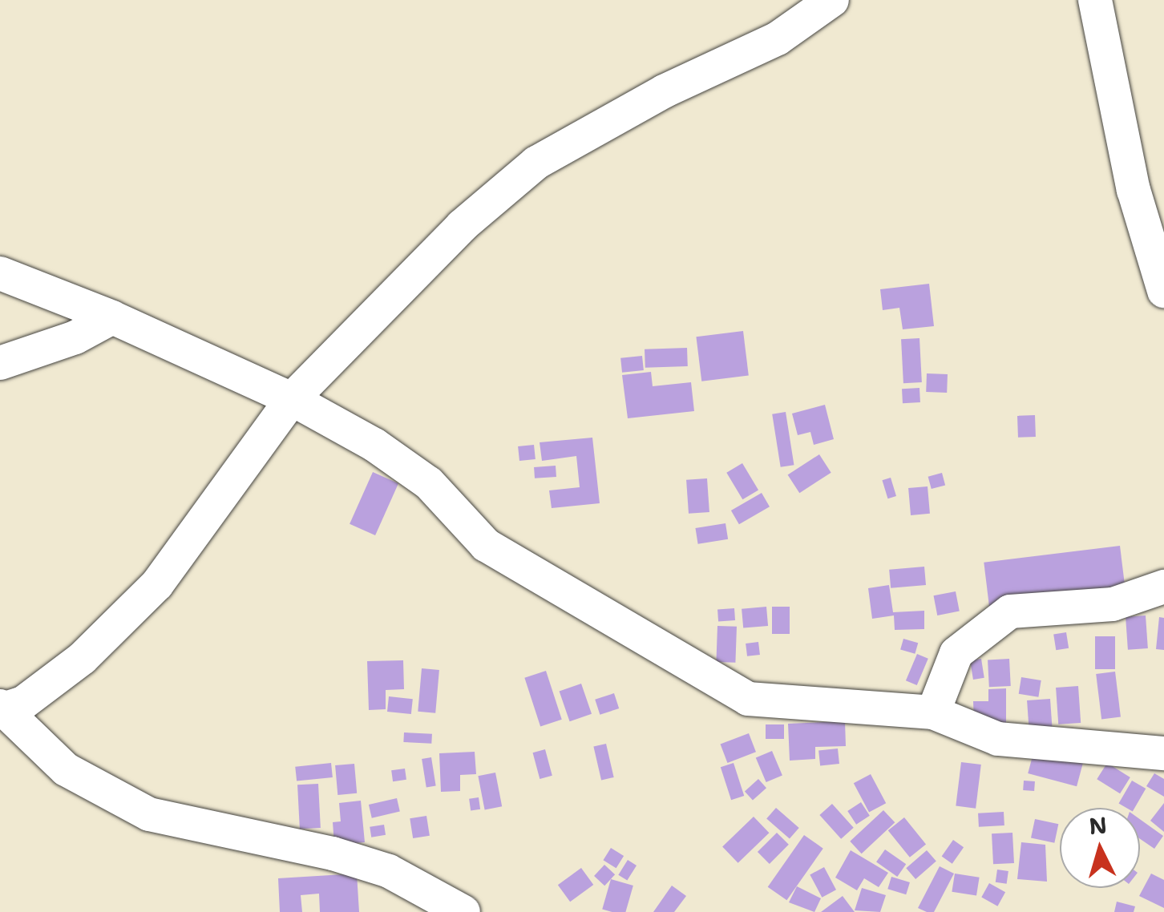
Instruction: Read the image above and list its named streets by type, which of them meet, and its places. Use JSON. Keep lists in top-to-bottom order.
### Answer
{
  "north": "top"
}
